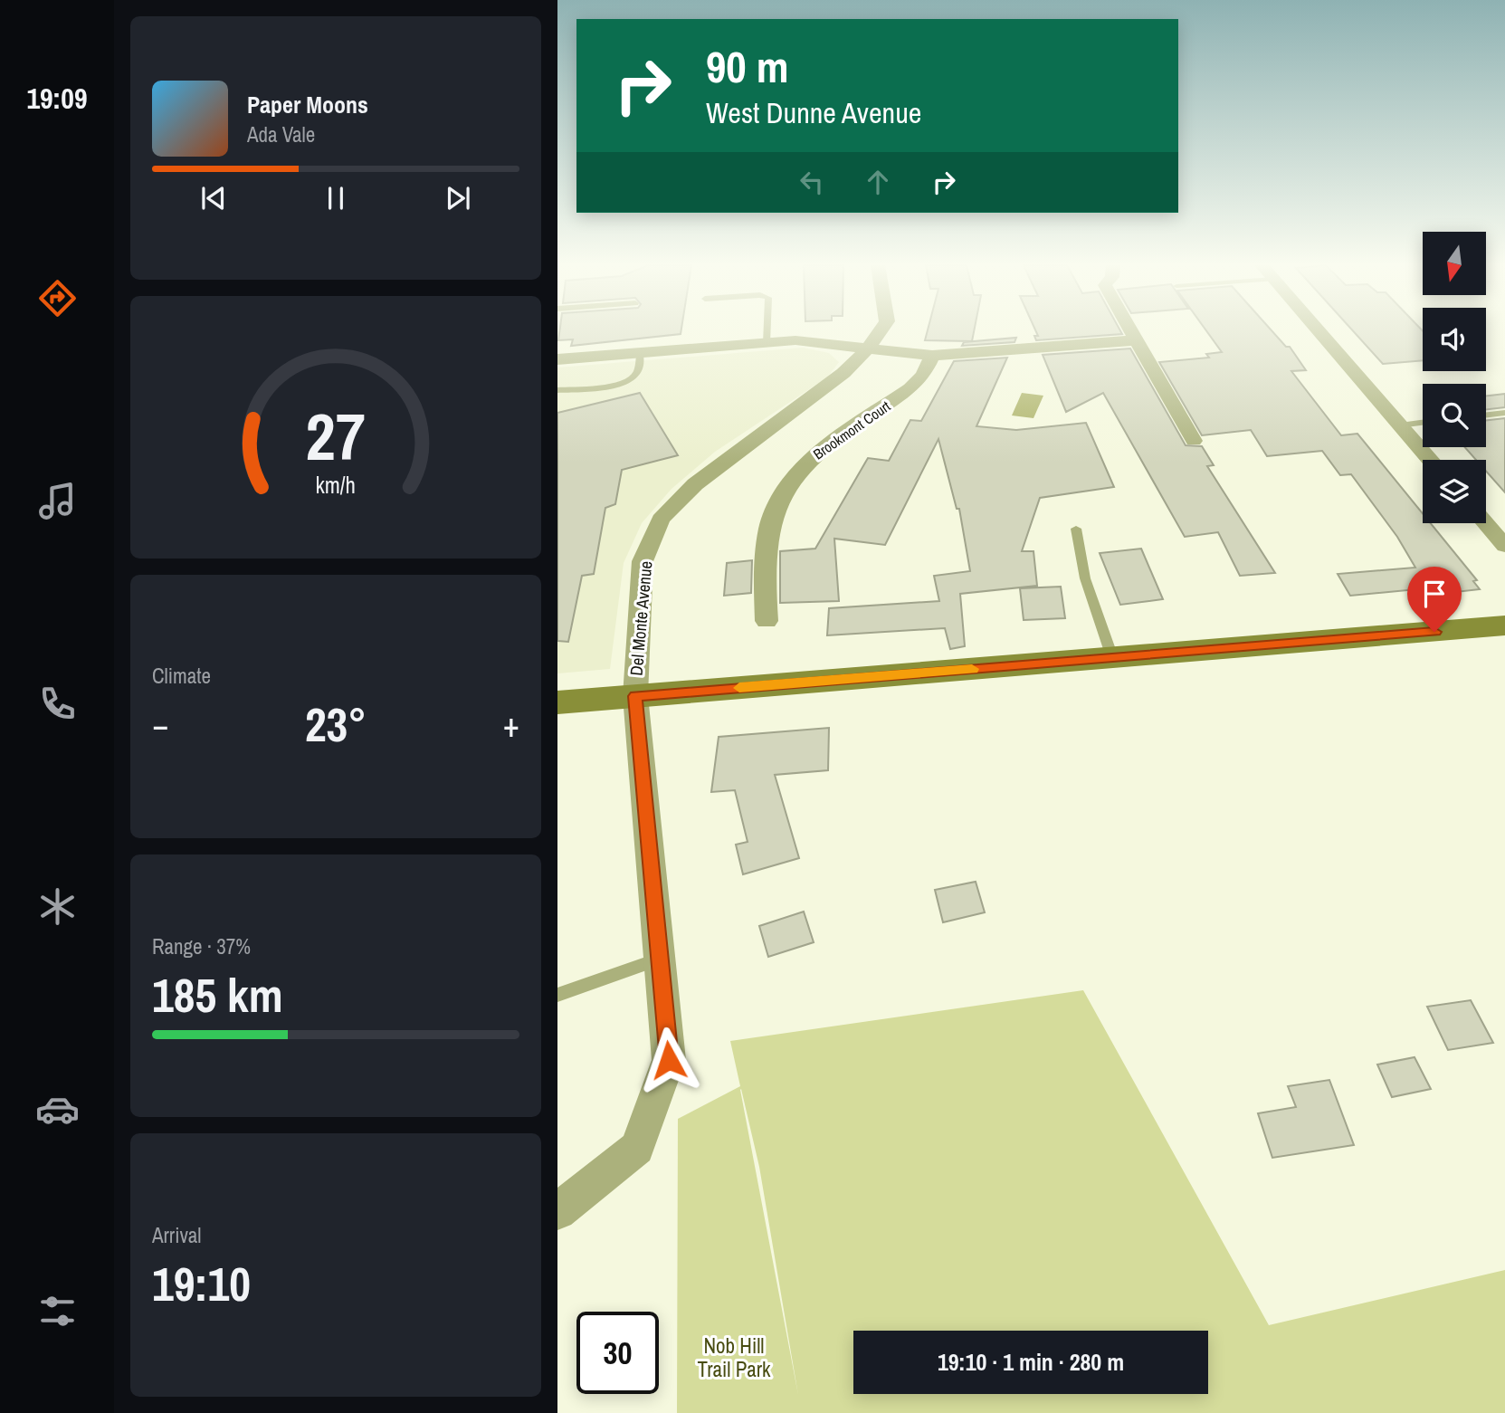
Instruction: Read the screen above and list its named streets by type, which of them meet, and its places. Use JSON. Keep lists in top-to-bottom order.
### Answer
{
  "streets": {
    "street": ["Brookmont Court", "Del Monte Avenue"]
  },
  "parks": ["Nob Hill Trail Park"],
  "north": "bottom",
  "page": {
    "tabs": "19:09",
    "turn": ["90 m", "West Dunne Avenue"],
    "song": ["Paper Moons", "Ada Vale"],
    "tile": [
      "Climate",
      ["Range · 37%", "185 km"],
      ["Arrival", "19:10"]
    ],
    "heat": ["−", "23°", "+"],
    "limit": "30",
    "trip": "19:10 · 1 min · 280 m",
    "gauge": ["27", "km/h"]
  }
}
